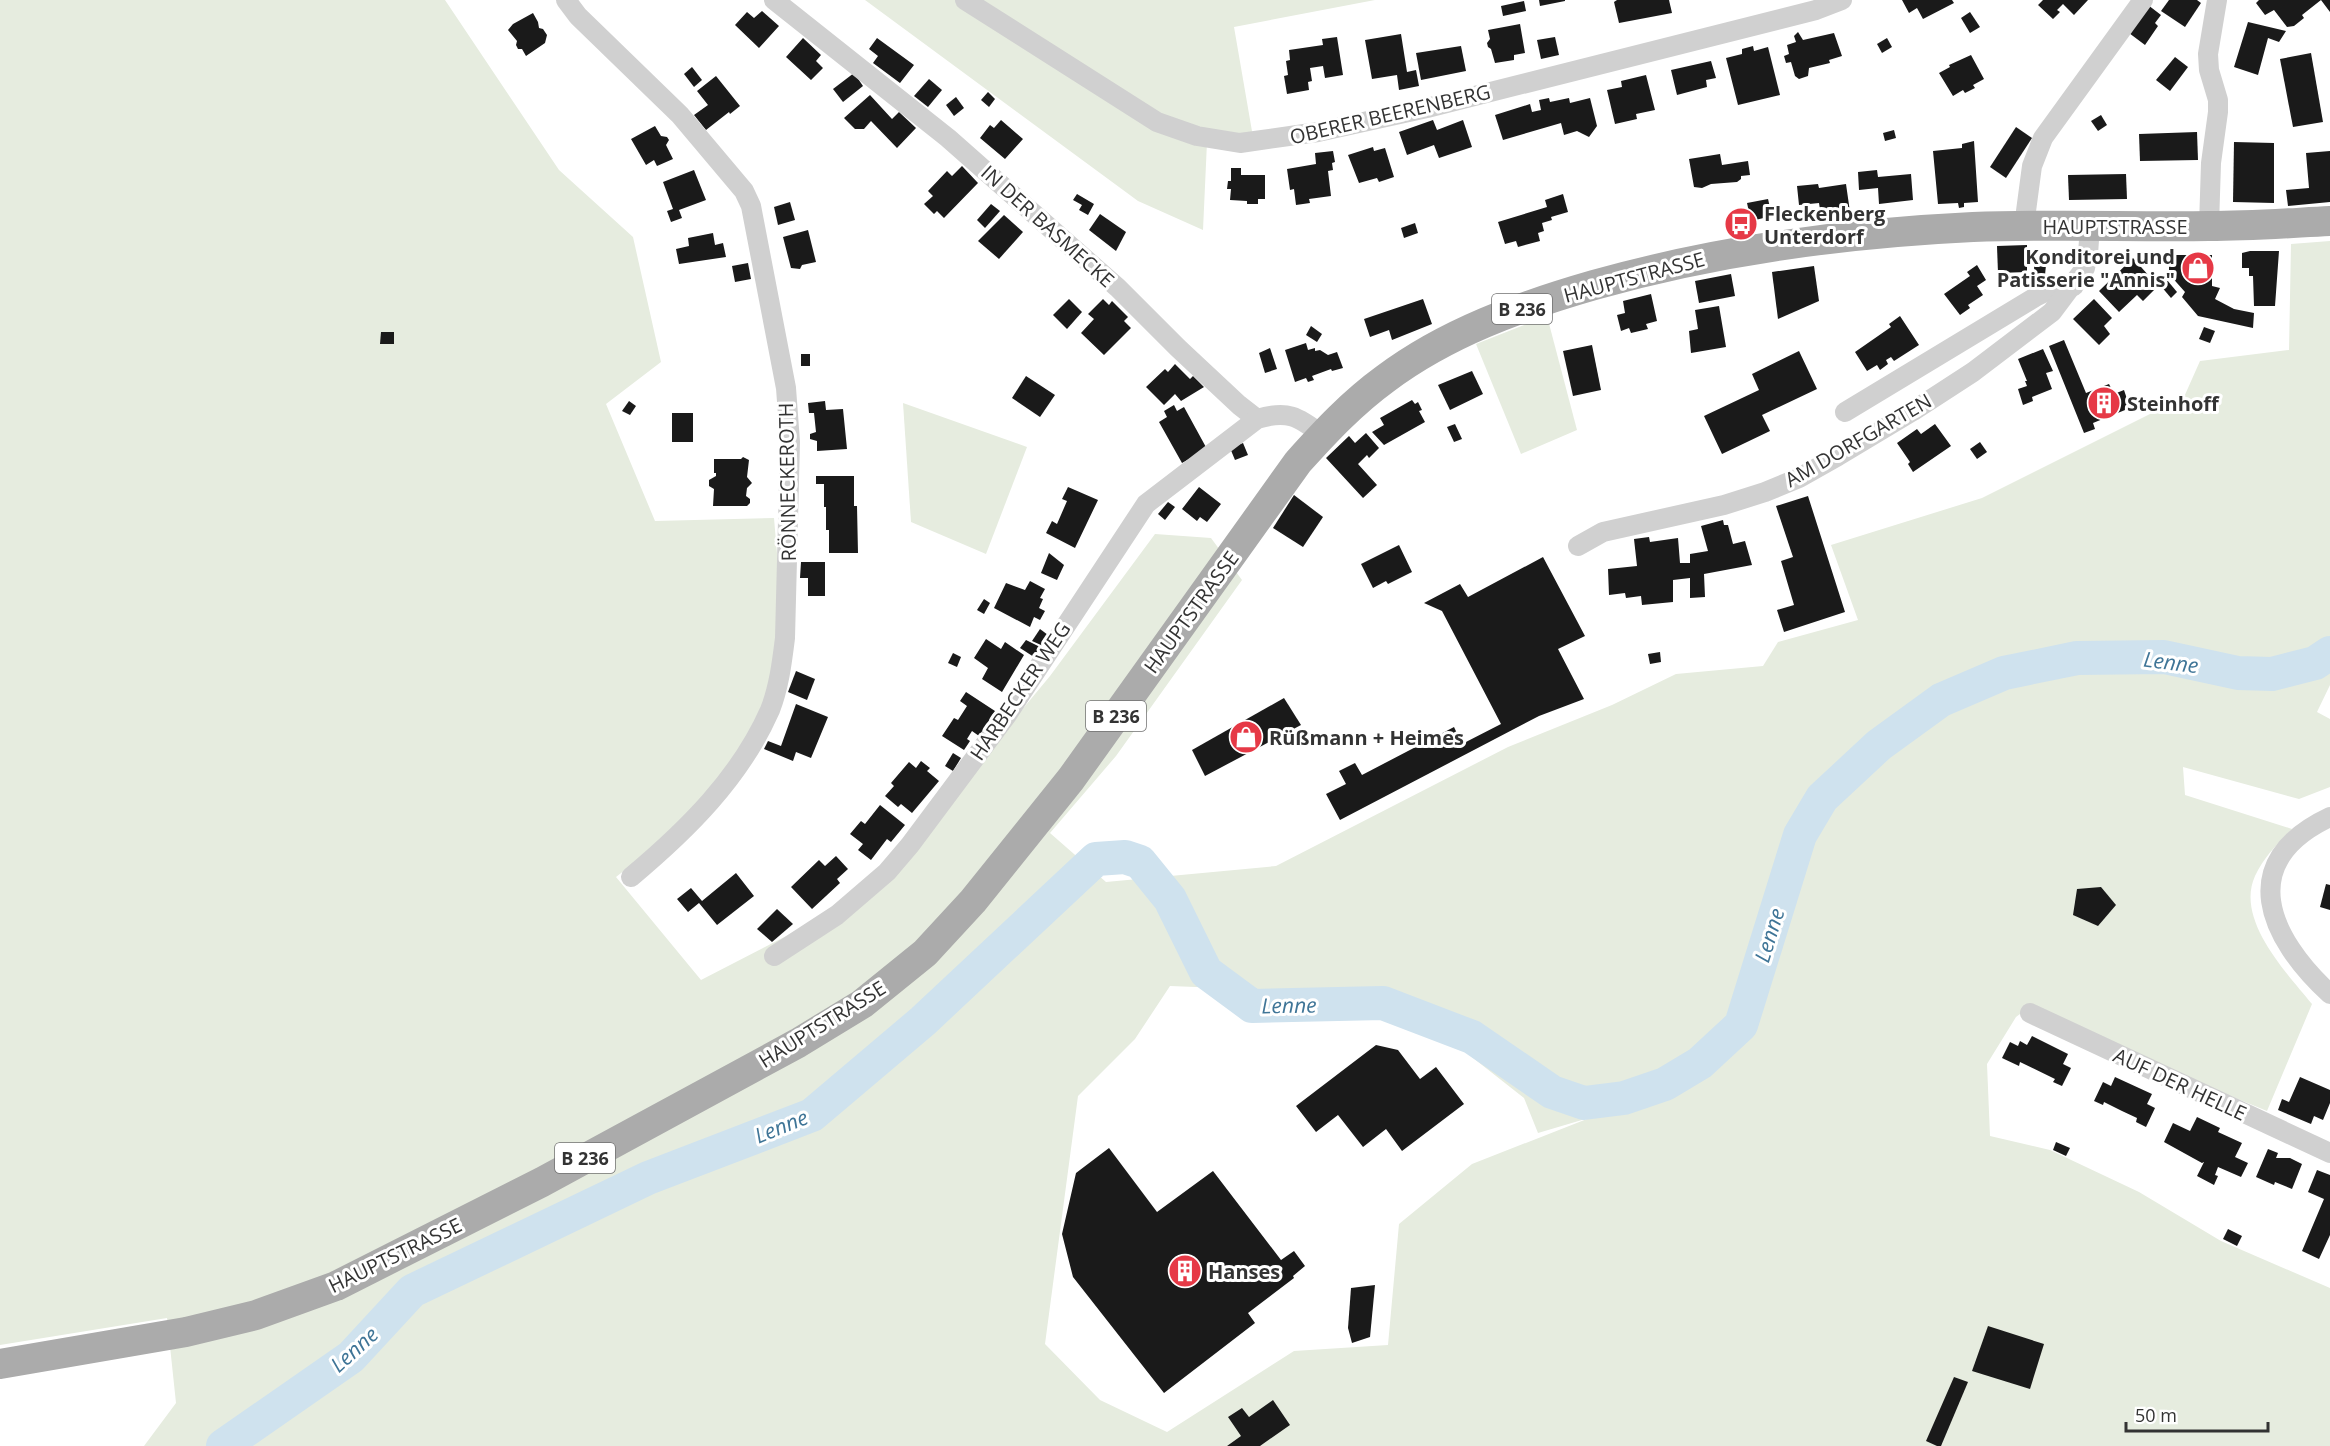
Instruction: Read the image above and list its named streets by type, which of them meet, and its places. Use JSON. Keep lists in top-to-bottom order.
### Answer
{
  "streets": {
    "main road": ["HAUPTSTRASSE", "B 236"],
    "street": [
      "OBERER BEERENBERG",
      "IN DER BASMECKE",
      "AM DORFGARTEN",
      "RÖNNECKEROTH",
      "HARBECKER WEG",
      "AUF DER HELLE"
    ]
  },
  "crossings": [
    ["IN DER BASMECKE", "HARBECKER WEG"],
    ["HAUPTSTRASSE", "AM DORFGARTEN"]
  ],
  "water": ["Lenne"],
  "places": {
    "bus stop": ["Fleckenberg Unterdorf"],
    "shop": ["Konditorei und Patisserie \"Annis\"", "Rüßmann + Heimes"],
    "building": ["Steinhoff", "Hanses"]
  },
  "scale_bar": "50 m"
}
